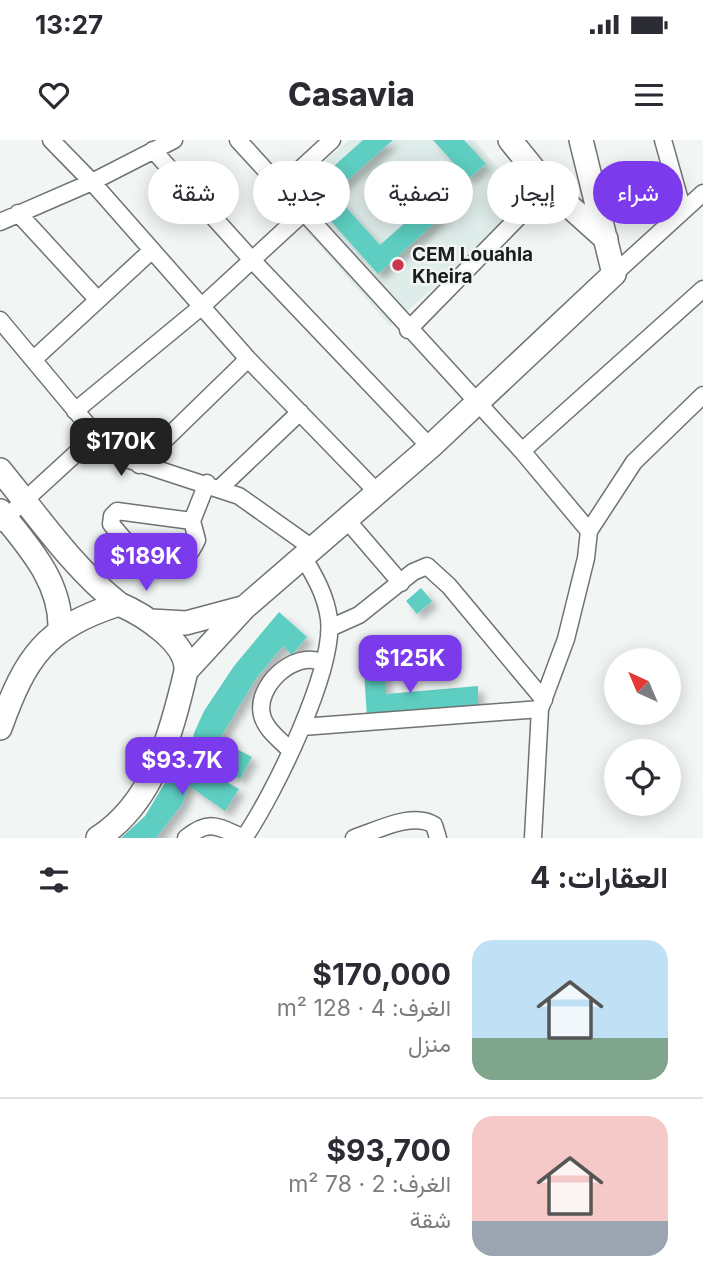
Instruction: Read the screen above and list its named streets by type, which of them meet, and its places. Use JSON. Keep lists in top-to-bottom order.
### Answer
{
  "places": ["CEM Louahla Kheira"],
  "north": "top left",
  "page": {
    "status": "13:27",
    "header": "Casavia",
    "chip": [
      "شراء",
      "إيجار",
      "تصفية",
      "جديد",
      "شقة"
    ],
    "price": [
      "$170K",
      "$189K",
      "$125K",
      "$93.7K"
    ],
    "heading": "العقارات: 4",
    "list": [
      {
        "name": "$170,000",
        "note": "الغرف: 4 · 128 m² · منزل"
      },
      {
        "name": "$93,700",
        "note": "الغرف: 2 · 78 m² · شقة"
      }
    ]
  }
}
